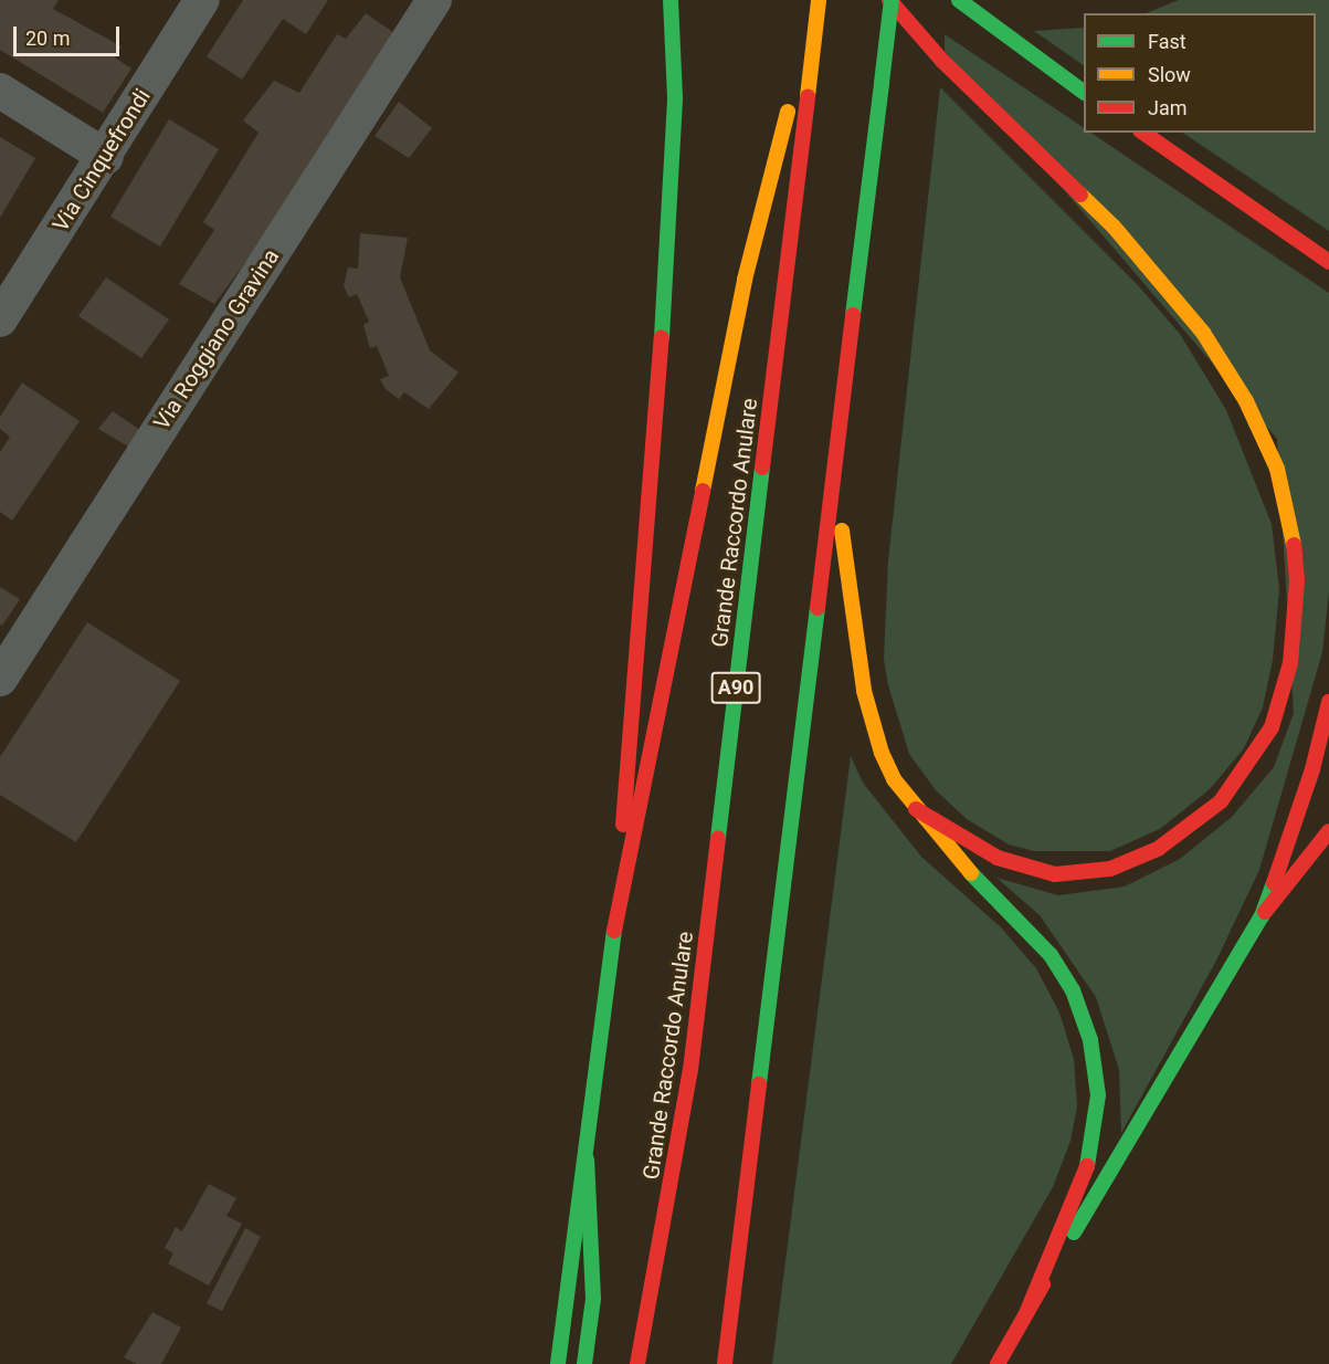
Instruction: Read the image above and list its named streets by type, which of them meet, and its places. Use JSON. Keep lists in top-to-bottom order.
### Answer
{
  "streets": {
    "main road": ["Grande Raccordo Anulare", "A90"],
    "street": ["Via Cinquefrondi", "Via Roggiano Gravina"]
  },
  "legend": ["Fast", "Slow", "Jam"],
  "scale_bar": "20 m"
}
